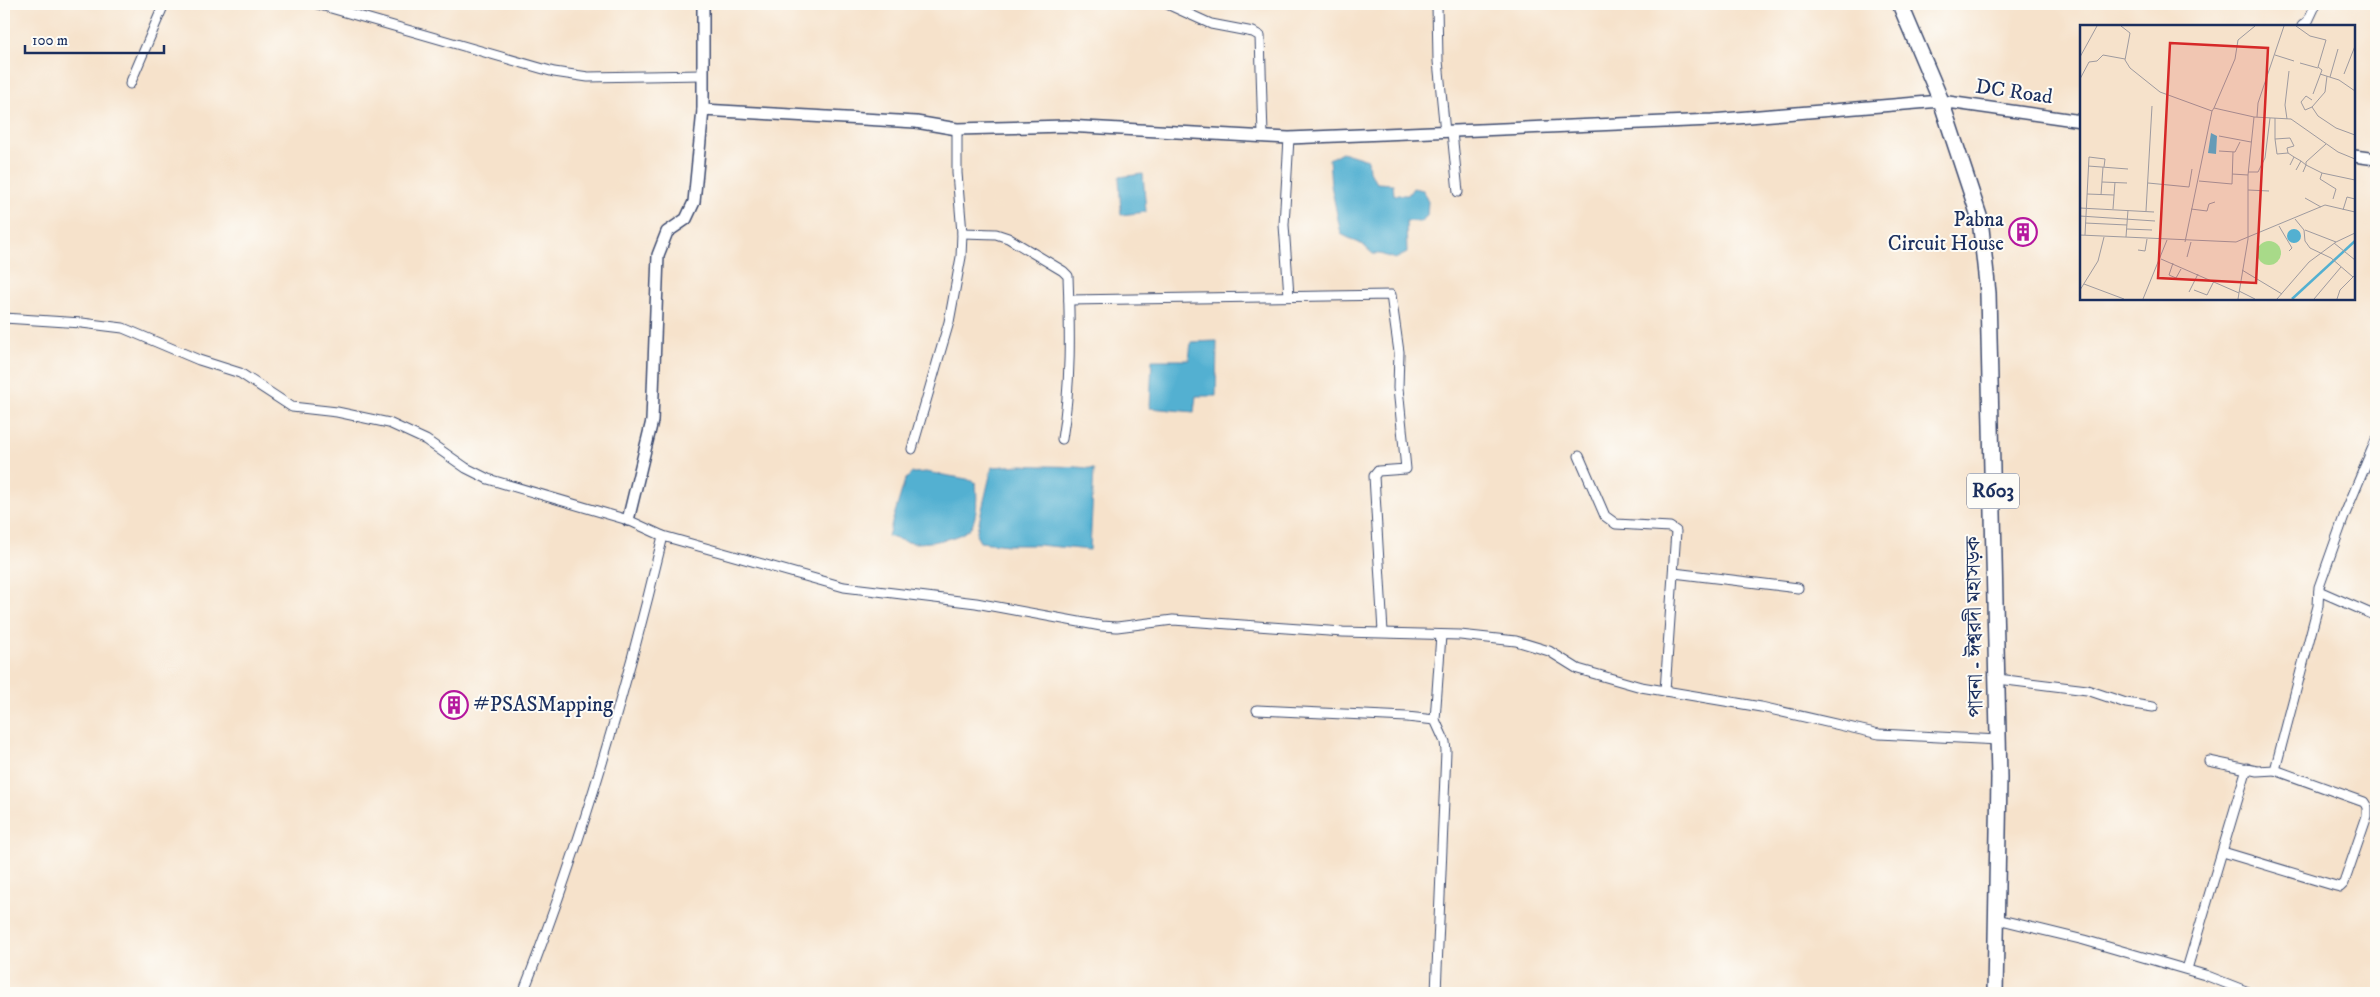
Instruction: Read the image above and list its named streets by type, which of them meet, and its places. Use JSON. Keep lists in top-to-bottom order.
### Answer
{
  "streets": {
    "main road": ["R603", "পাবনা - ঈশ্বরদী মহাসড়ক"],
    "street": ["DC Road"]
  },
  "crossings": [
    ["DC Road", "পাবনা - ঈশ্বরদী মহাসড়ক"]
  ],
  "places": {
    "building": ["Pabna Circuit House", "#PSASMapping"]
  },
  "scale_bar": "100 m"
}
